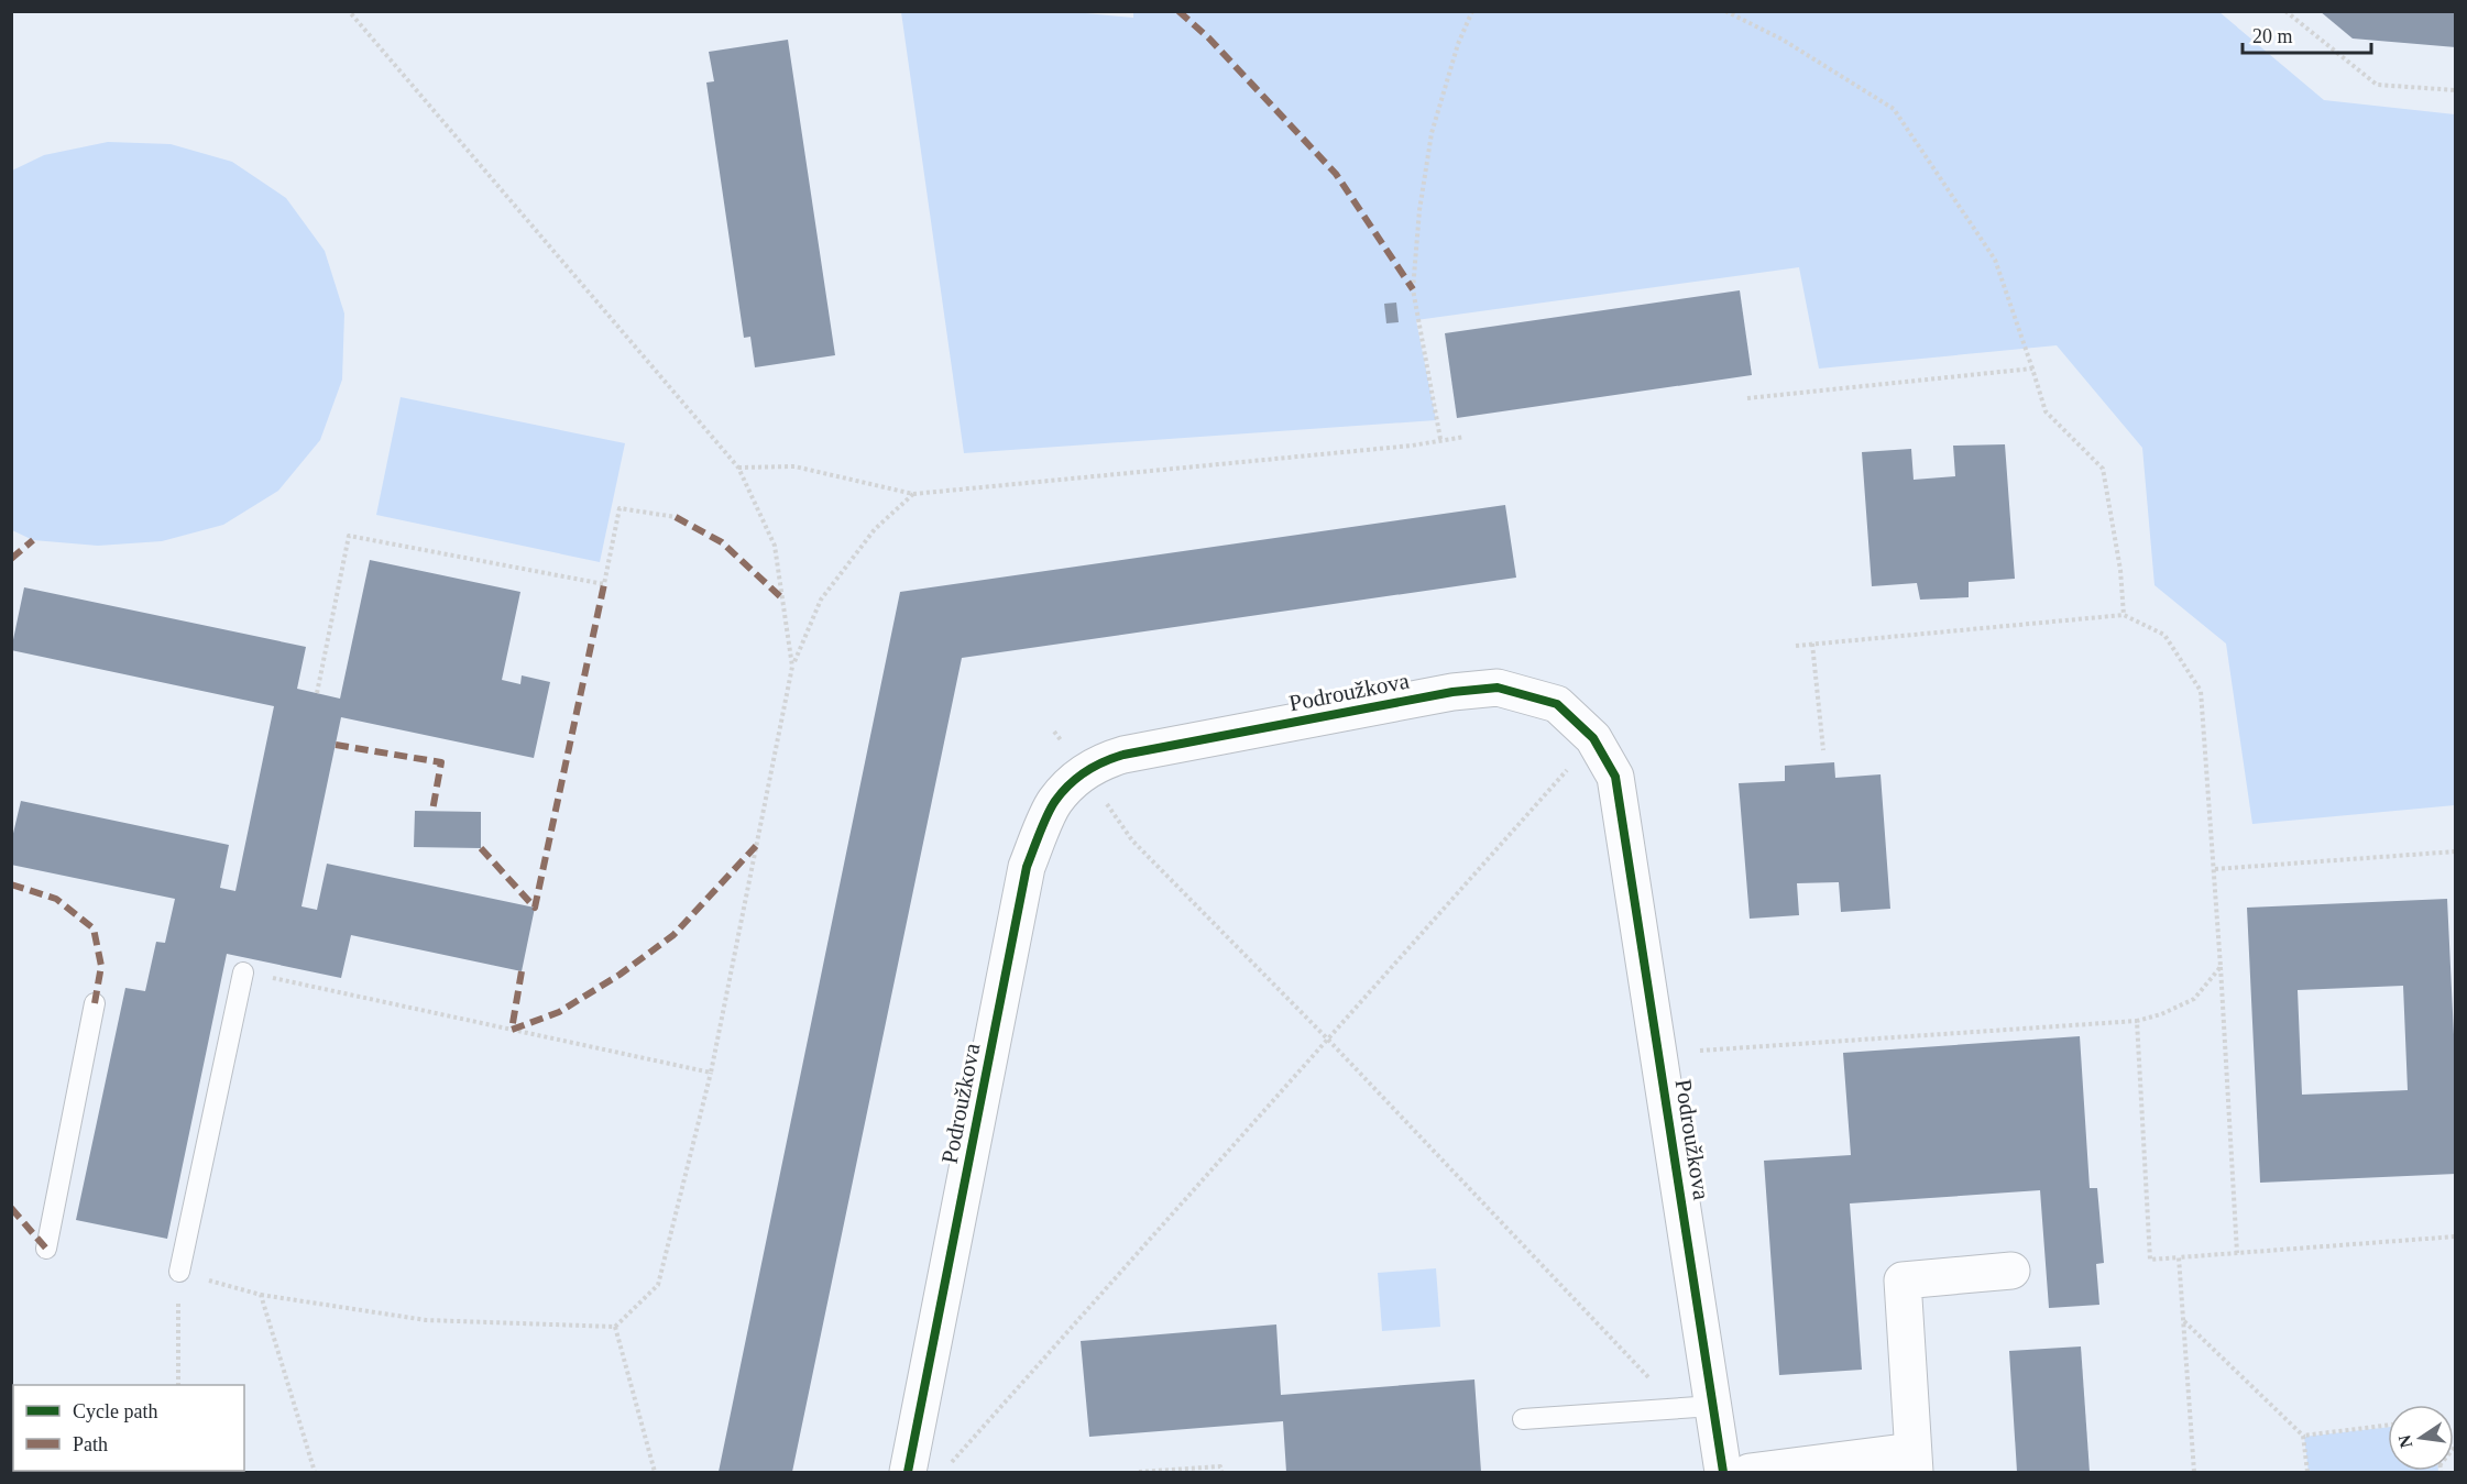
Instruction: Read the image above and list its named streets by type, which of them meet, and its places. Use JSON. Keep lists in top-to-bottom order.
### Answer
{
  "streets": {
    "street": ["Podroužkova"]
  },
  "legend": ["Cycle path", "Path"],
  "scale_bar": "20 m",
  "north": "left"
}
